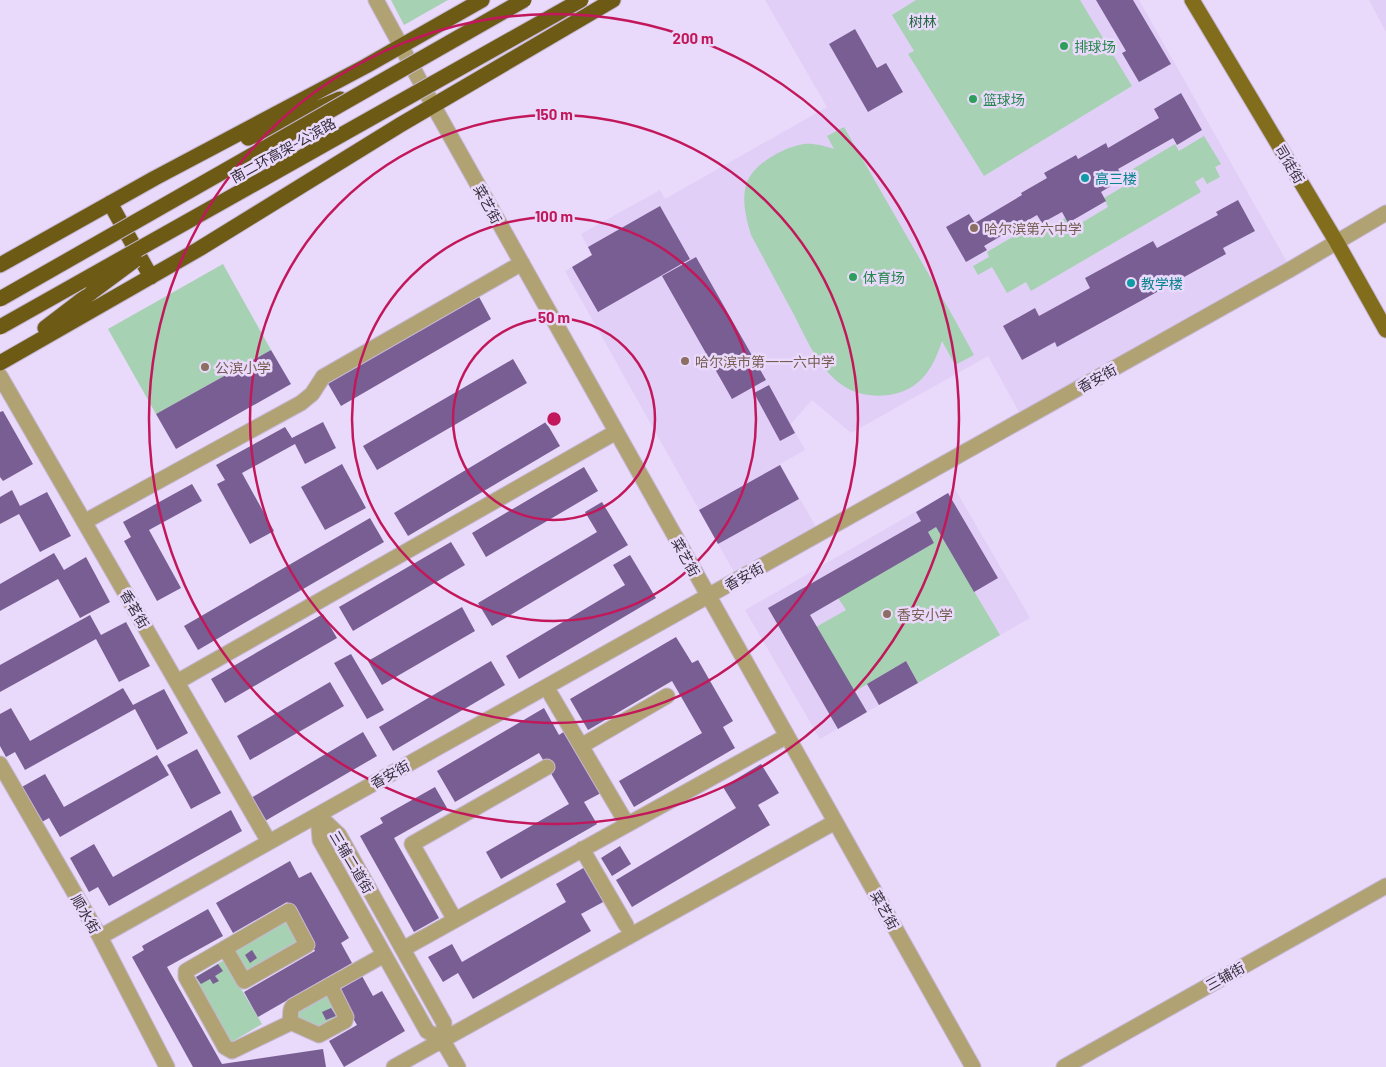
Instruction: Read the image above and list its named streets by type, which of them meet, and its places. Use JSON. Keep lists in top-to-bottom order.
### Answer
{
  "streets": {
    "highway": ["南二环高架-公滨路"],
    "main road": ["司徒街"],
    "street": [
      "菜艺街",
      "香安街",
      "香茗街",
      "三辅二道街",
      "顺水街",
      "三辅街"
    ]
  },
  "crossings": [
    ["司徒街", "香安街"],
    ["菜艺街", "香安街"],
    ["香安街", "香茗街"],
    ["香安街", "三辅二道街"],
    ["香安街", "顺水街"]
  ],
  "parks": ["树林"],
  "places": [
    "排球场",
    "篮球场",
    "高三楼",
    "哈尔滨第六中学",
    "体育场",
    "教学楼",
    "哈尔滨市第一一六中学",
    "公滨小学",
    "香安小学"
  ],
  "rings": [
    "200 m",
    "150 m",
    "100 m",
    "50 m"
  ]
}
